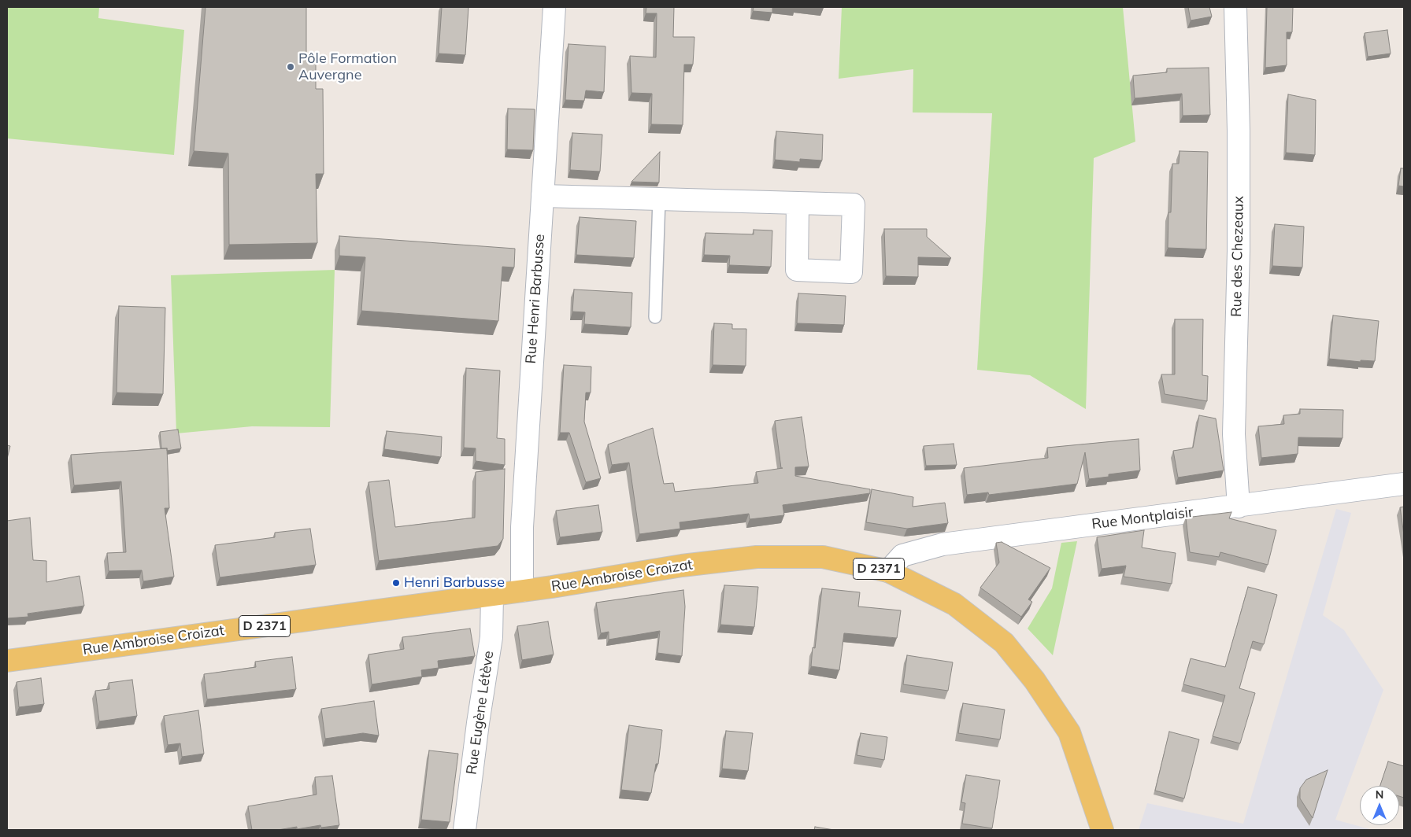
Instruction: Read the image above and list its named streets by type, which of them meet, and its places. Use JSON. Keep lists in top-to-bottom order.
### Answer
{
  "streets": {
    "main road": ["D 2371", "Rue Ambroise Croizat"],
    "street": [
      "Rue des Chezeaux",
      "Rue Henri Barbusse",
      "Rue Montplaisir",
      "Rue Eugène Létève"
    ]
  },
  "crossings": [
    ["Rue des Chezeaux", "Rue Montplaisir"],
    ["Rue Henri Barbusse", "Rue Ambroise Croizat"],
    ["Rue Montplaisir", "Rue Ambroise Croizat"],
    ["Rue Ambroise Croizat", "Rue Eugène Létève"]
  ],
  "places": ["Pôle Formation Auvergne", "Henri Barbusse"],
  "north": "top"
}
